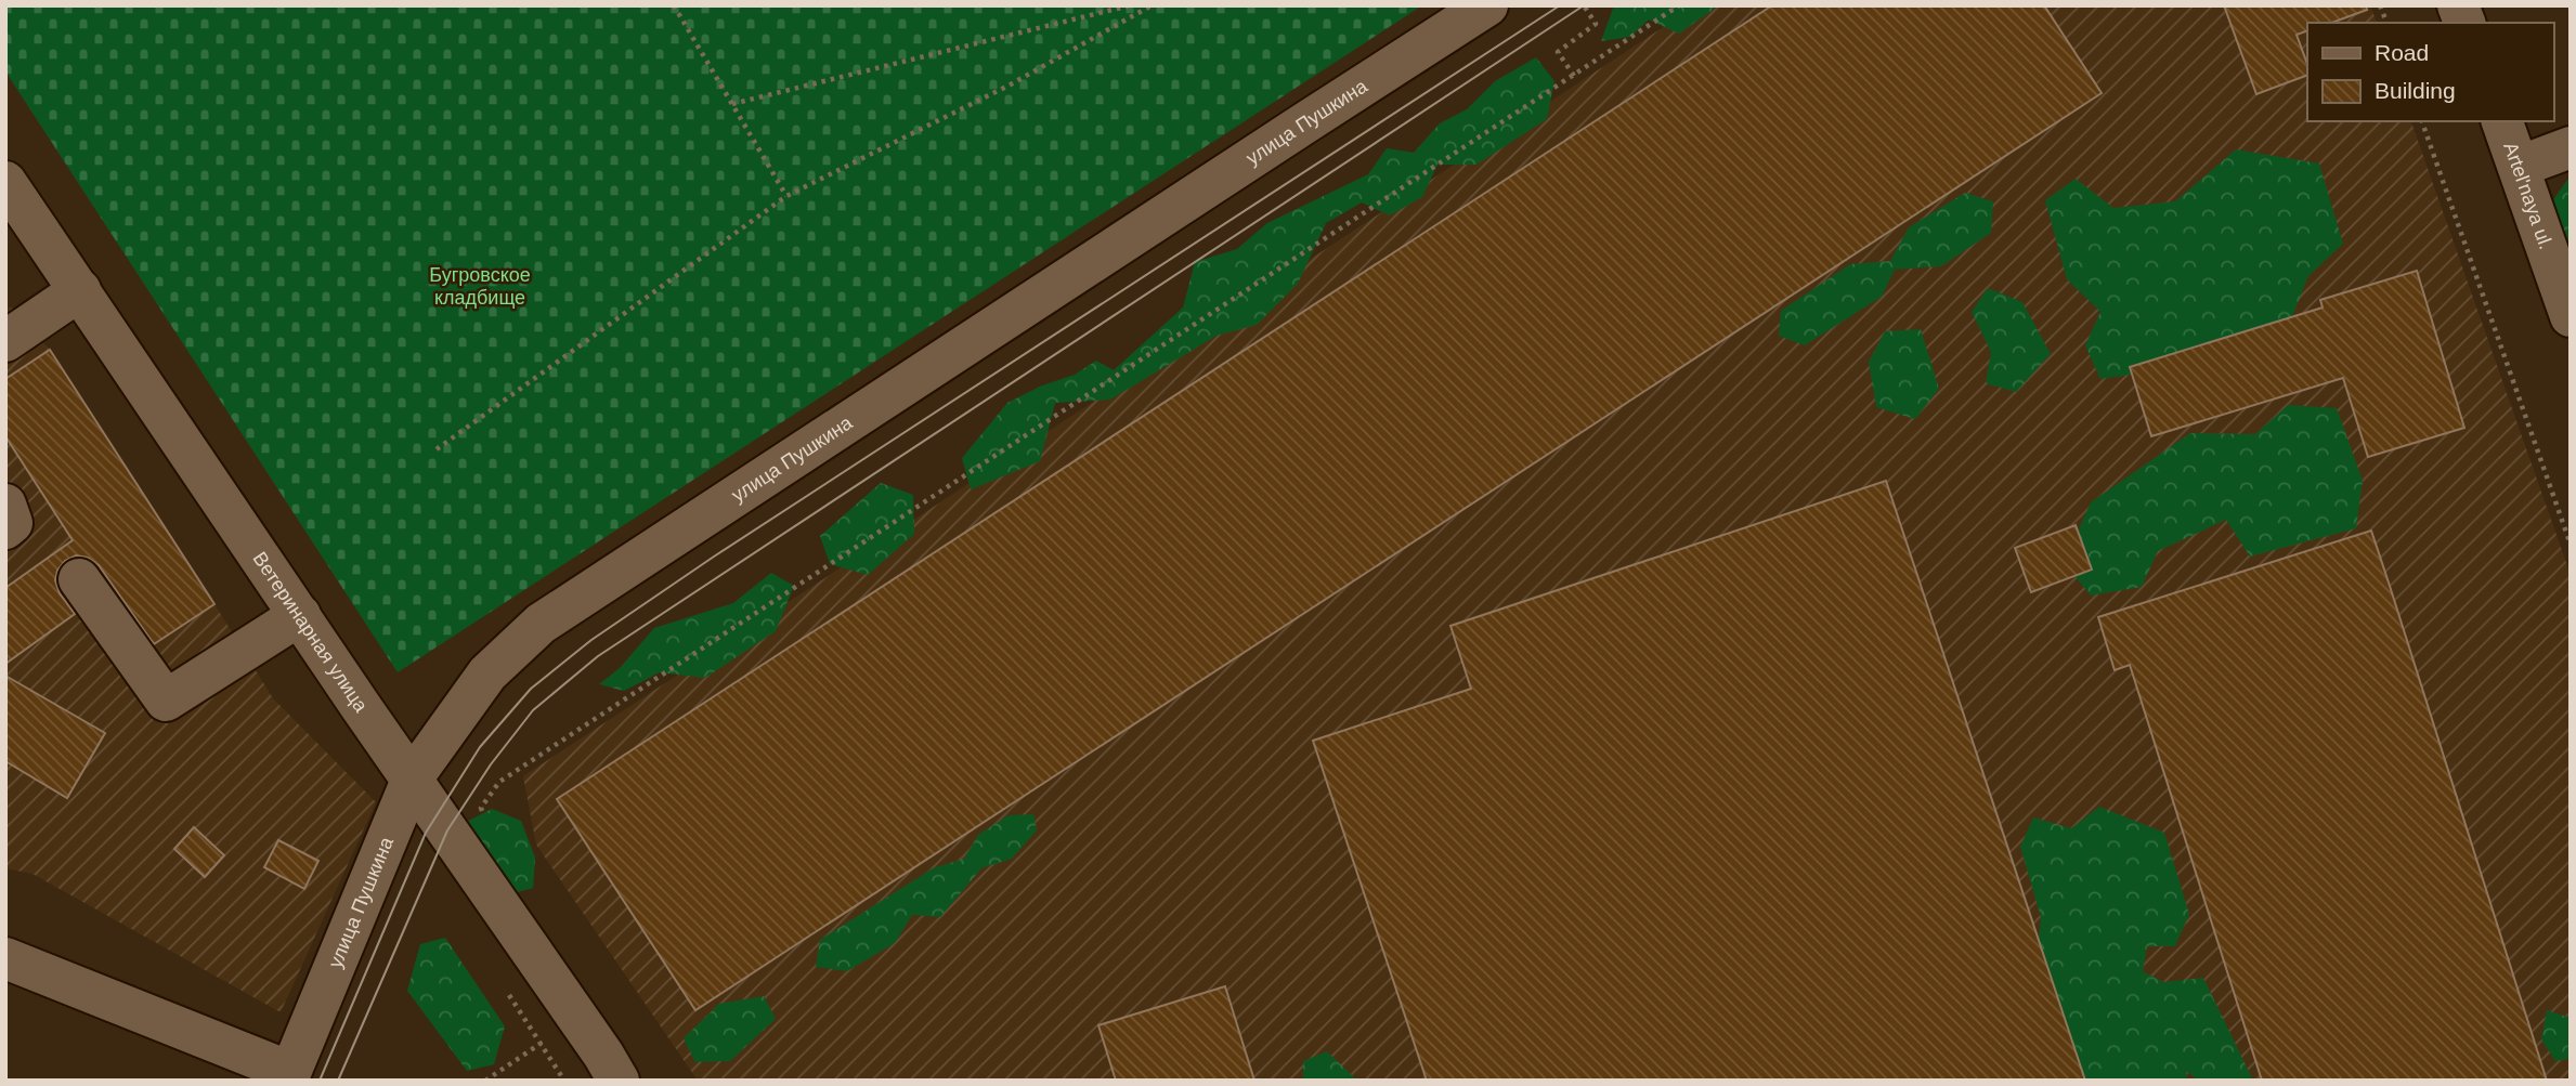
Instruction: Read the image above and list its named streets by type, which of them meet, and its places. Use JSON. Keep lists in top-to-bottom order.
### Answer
{
  "streets": {
    "street": ["улица Пушкина", "Artel'naya ul.", "Ветеринарная улица"]
  },
  "crossings": [
    ["улица Пушкина", "Ветеринарная улица"]
  ],
  "parks": ["Бугровское кладбище"],
  "legend": ["Road", "Building"]
}
